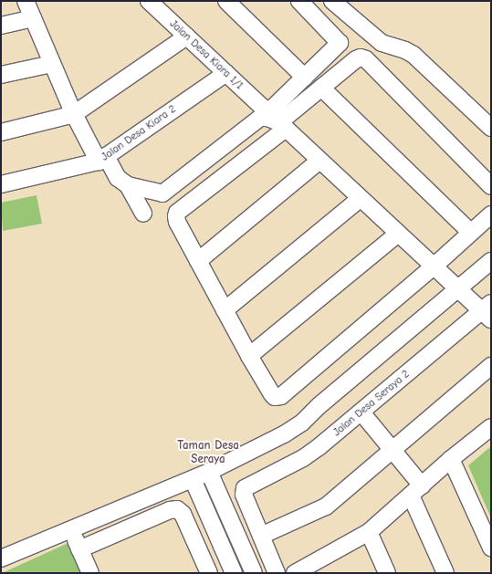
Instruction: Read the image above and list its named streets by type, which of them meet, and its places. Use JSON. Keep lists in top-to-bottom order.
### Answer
{
  "streets": {
    "street": ["Jalan Desa Kiara 1/1", "Jalan Desa Kiara 2", "Jalan Desa Seraya 2"]
  },
  "crossings": [
    ["Jalan Desa Kiara 1/1", "Jalan Desa Kiara 2"]
  ],
  "districts": ["Taman Desa Seraya"]
}
